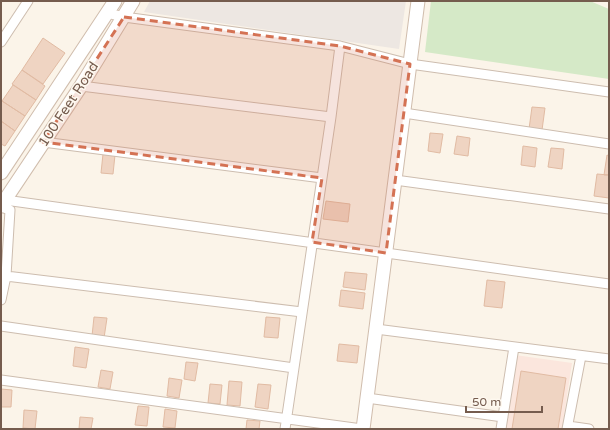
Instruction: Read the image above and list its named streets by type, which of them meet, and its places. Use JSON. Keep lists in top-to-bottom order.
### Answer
{
  "streets": {
    "street": ["100 Feet Road"]
  },
  "scale_bar": "50 m"
}
